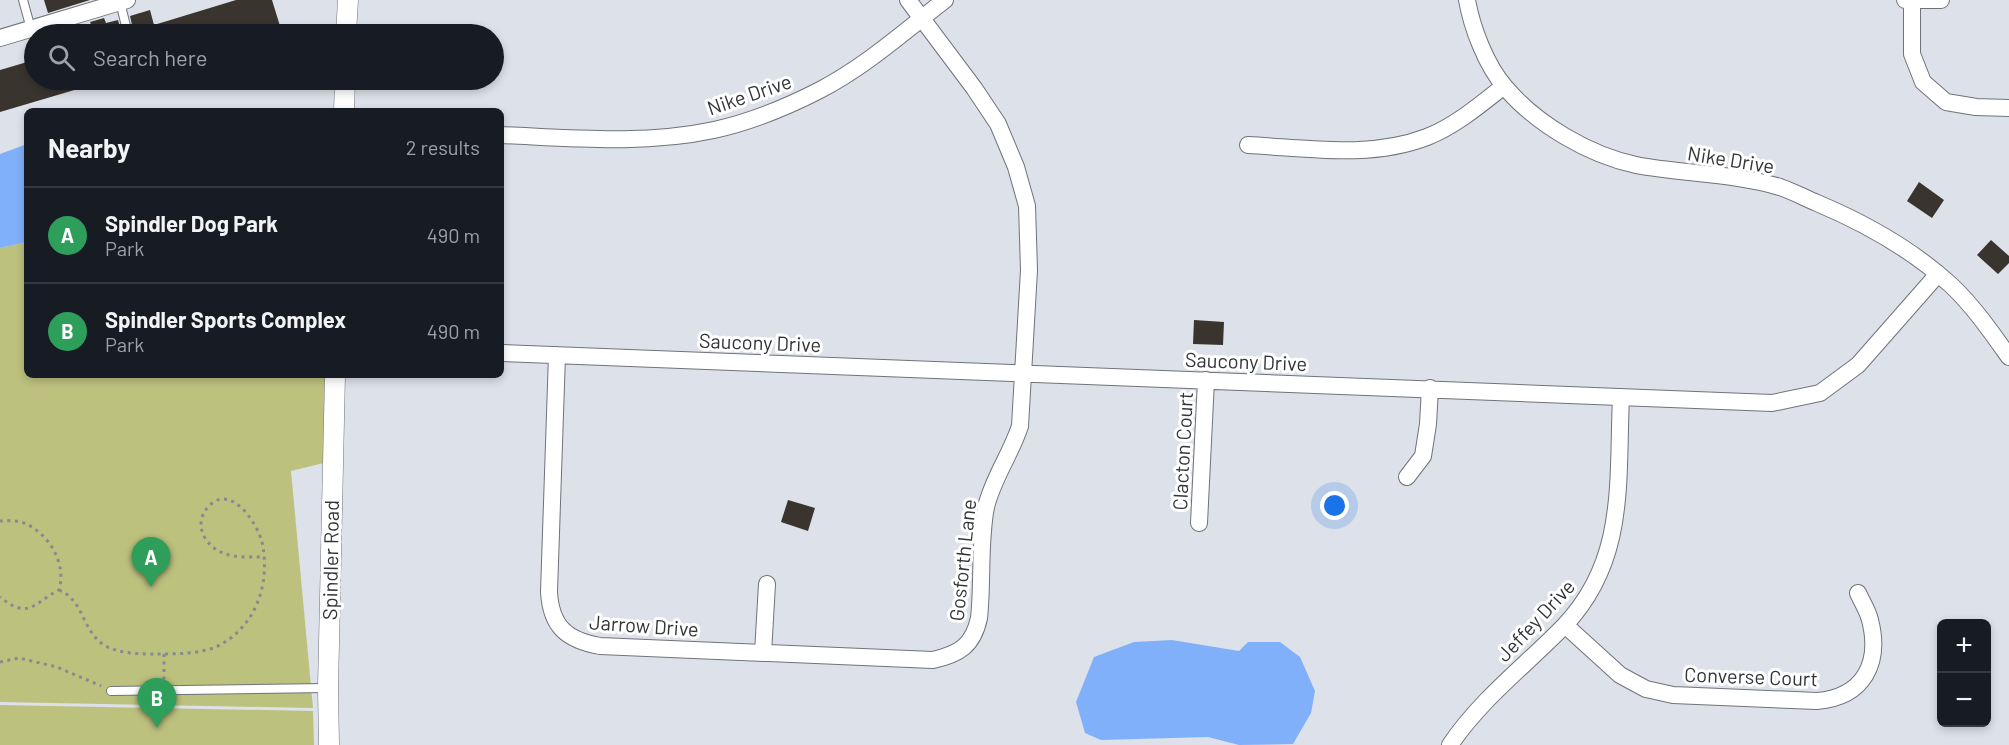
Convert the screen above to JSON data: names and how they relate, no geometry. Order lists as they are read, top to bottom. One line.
{"streets":{"street":["Nike Drive","Saucony Drive","Clacton Court","Spindler Road","Gosforth Lane","Jeffey Drive","Jarrow Drive","Converse Court"]},"crossings":[["Nike Drive","Saucony Drive"],["Nike Drive","Gosforth Lane"],["Saucony Drive","Clacton Court"],["Saucony Drive","Gosforth Lane"],["Saucony Drive","Jeffey Drive"],["Saucony Drive","Jarrow Drive"],["Gosforth Lane","Jarrow Drive"],["Jeffey Drive","Converse Court"]],"page":{"search":"Search here","heading":["Nearby","2 results"],"list":[{"mark":"A","name":"Spindler Dog Park","note":"Park","value":"490 m"},{"mark":"B","name":"Spindler Sports Complex","note":"Park","value":"490 m"}],"pins":["A","B"],"map_buttons":["+","−"]}}
